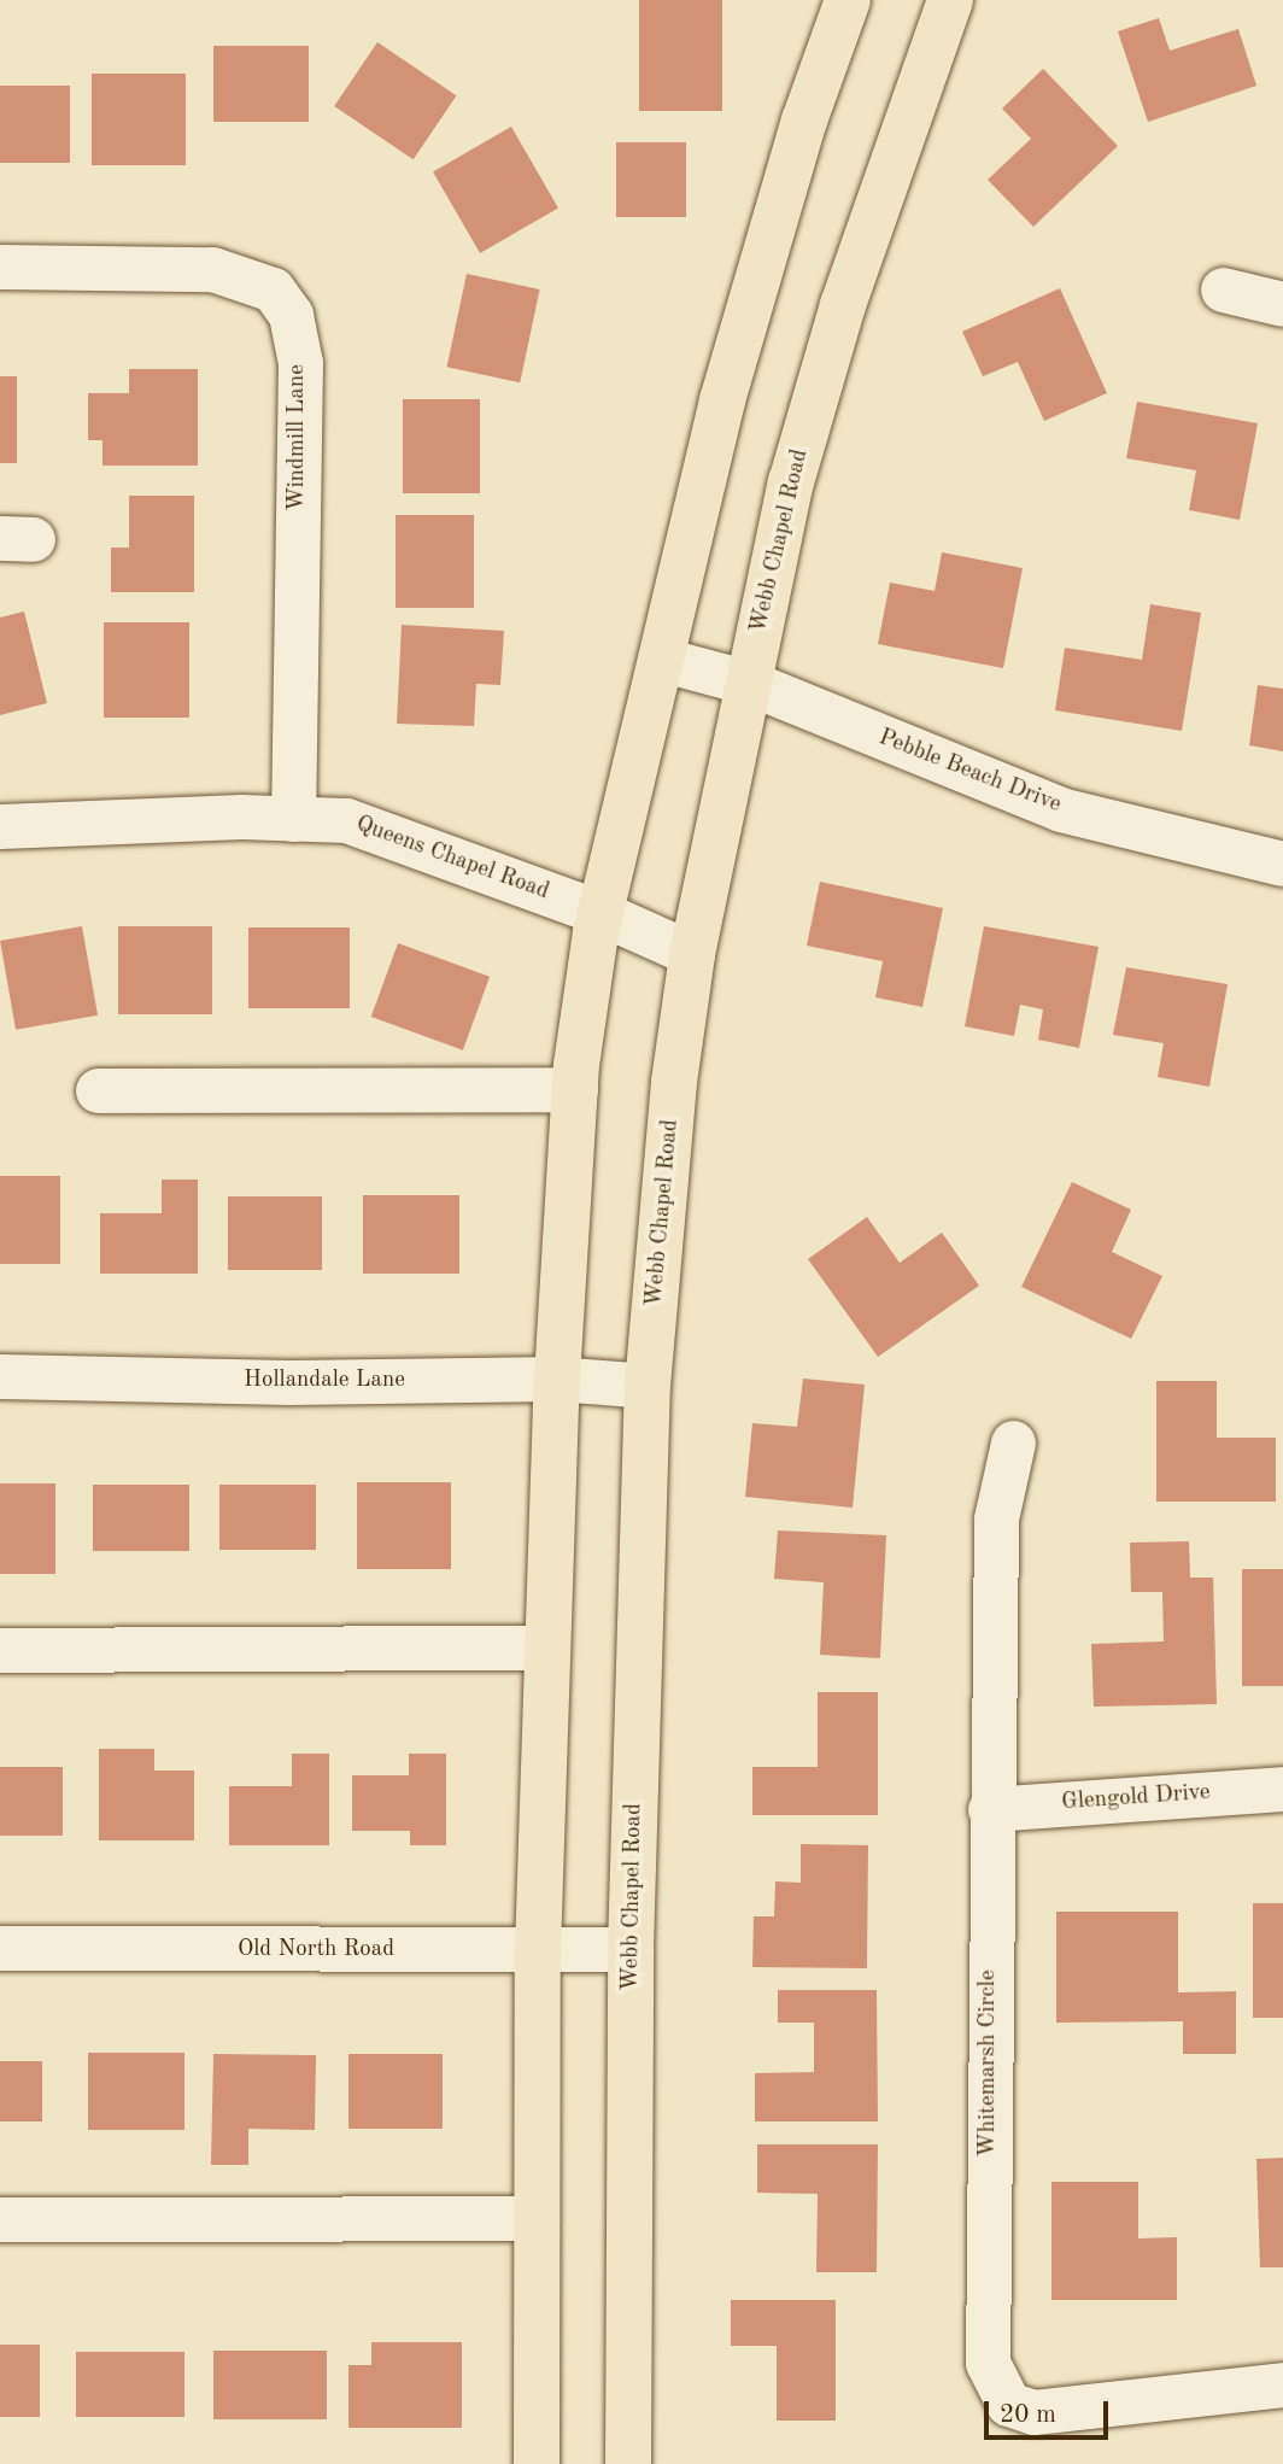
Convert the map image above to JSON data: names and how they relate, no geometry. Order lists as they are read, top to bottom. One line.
{"streets":{"main road":["Webb Chapel Road"],"street":["Windmill Lane","Pebble Beach Drive","Queens Chapel Road","Hollandale Lane","Glengold Drive","Old North Road","Whitemarsh Circle"]},"crossings":[["Windmill Lane","Queens Chapel Road"],["Webb Chapel Road","Pebble Beach Drive"],["Webb Chapel Road","Queens Chapel Road"],["Webb Chapel Road","Hollandale Lane"],["Webb Chapel Road","Old North Road"],["Glengold Drive","Whitemarsh Circle"]],"scale_bar":"20 m"}
